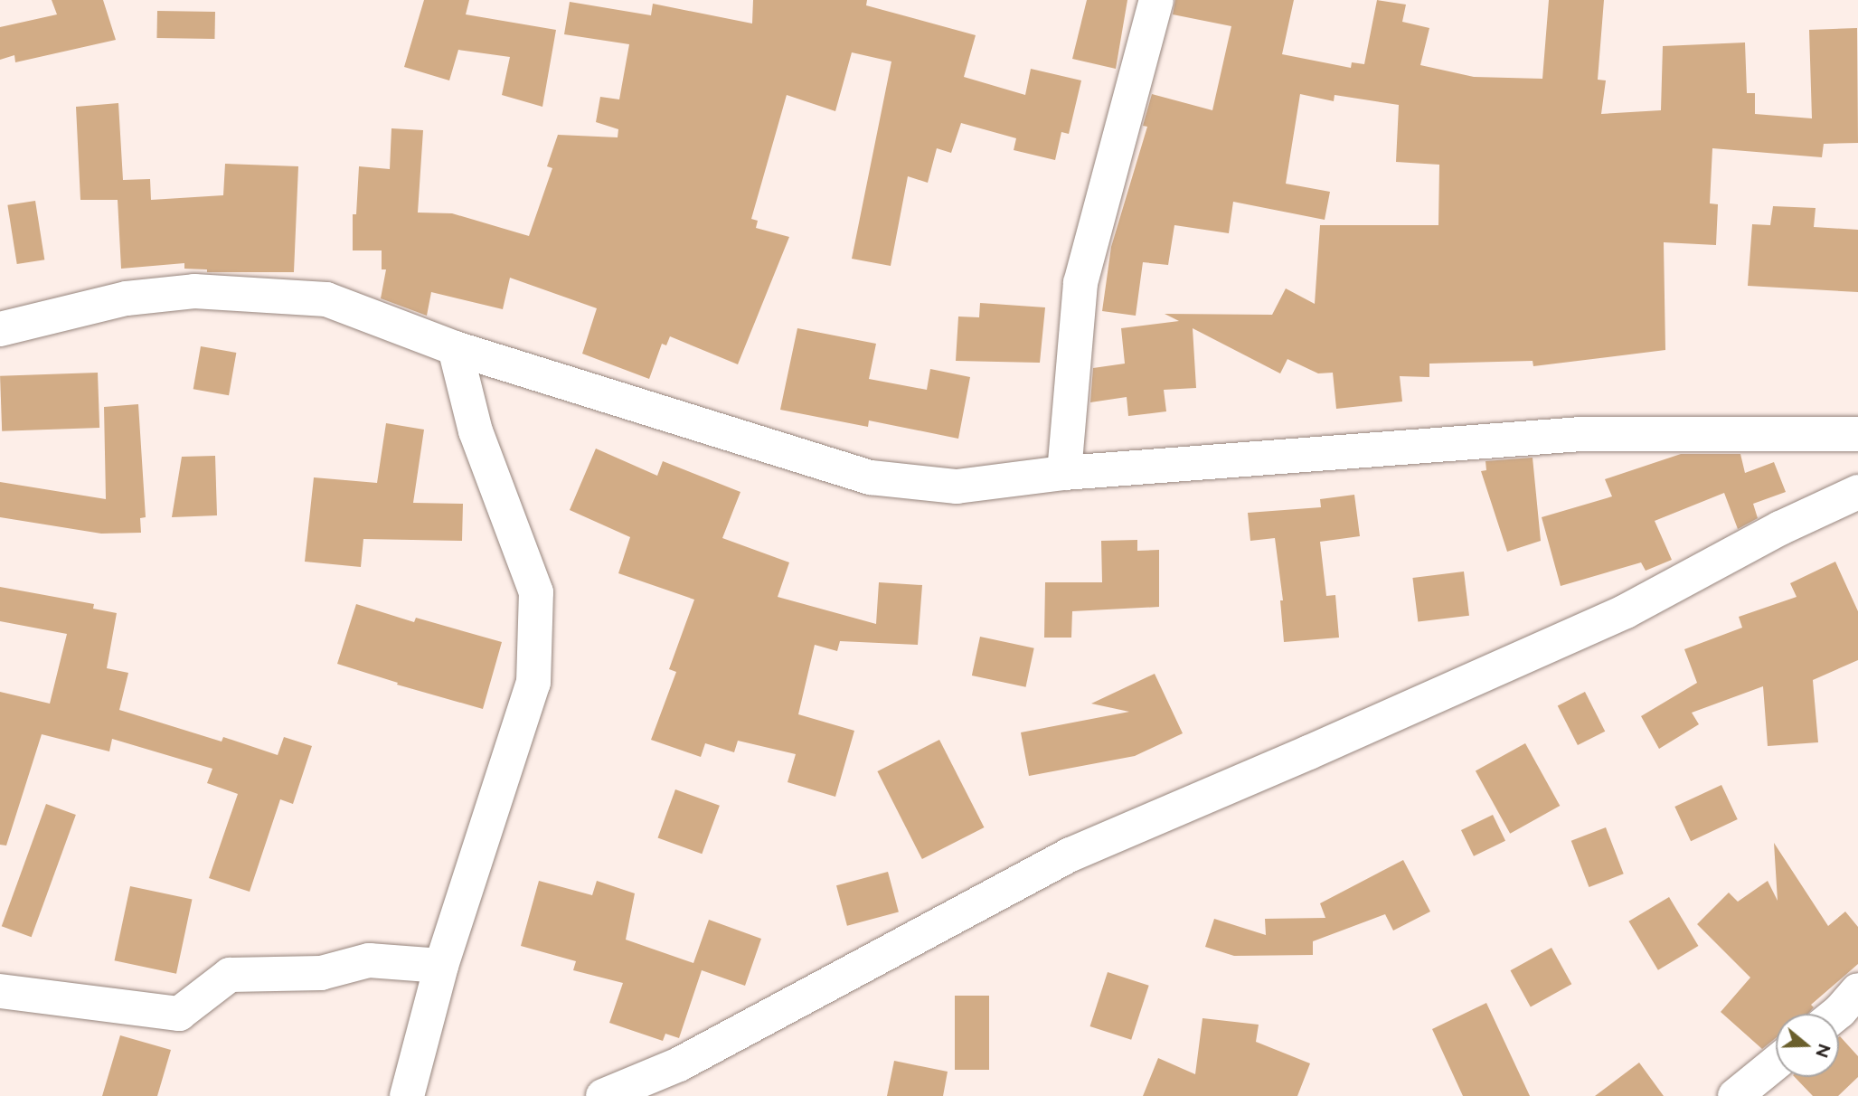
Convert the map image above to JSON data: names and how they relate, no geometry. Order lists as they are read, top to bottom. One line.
{"north":"right"}
